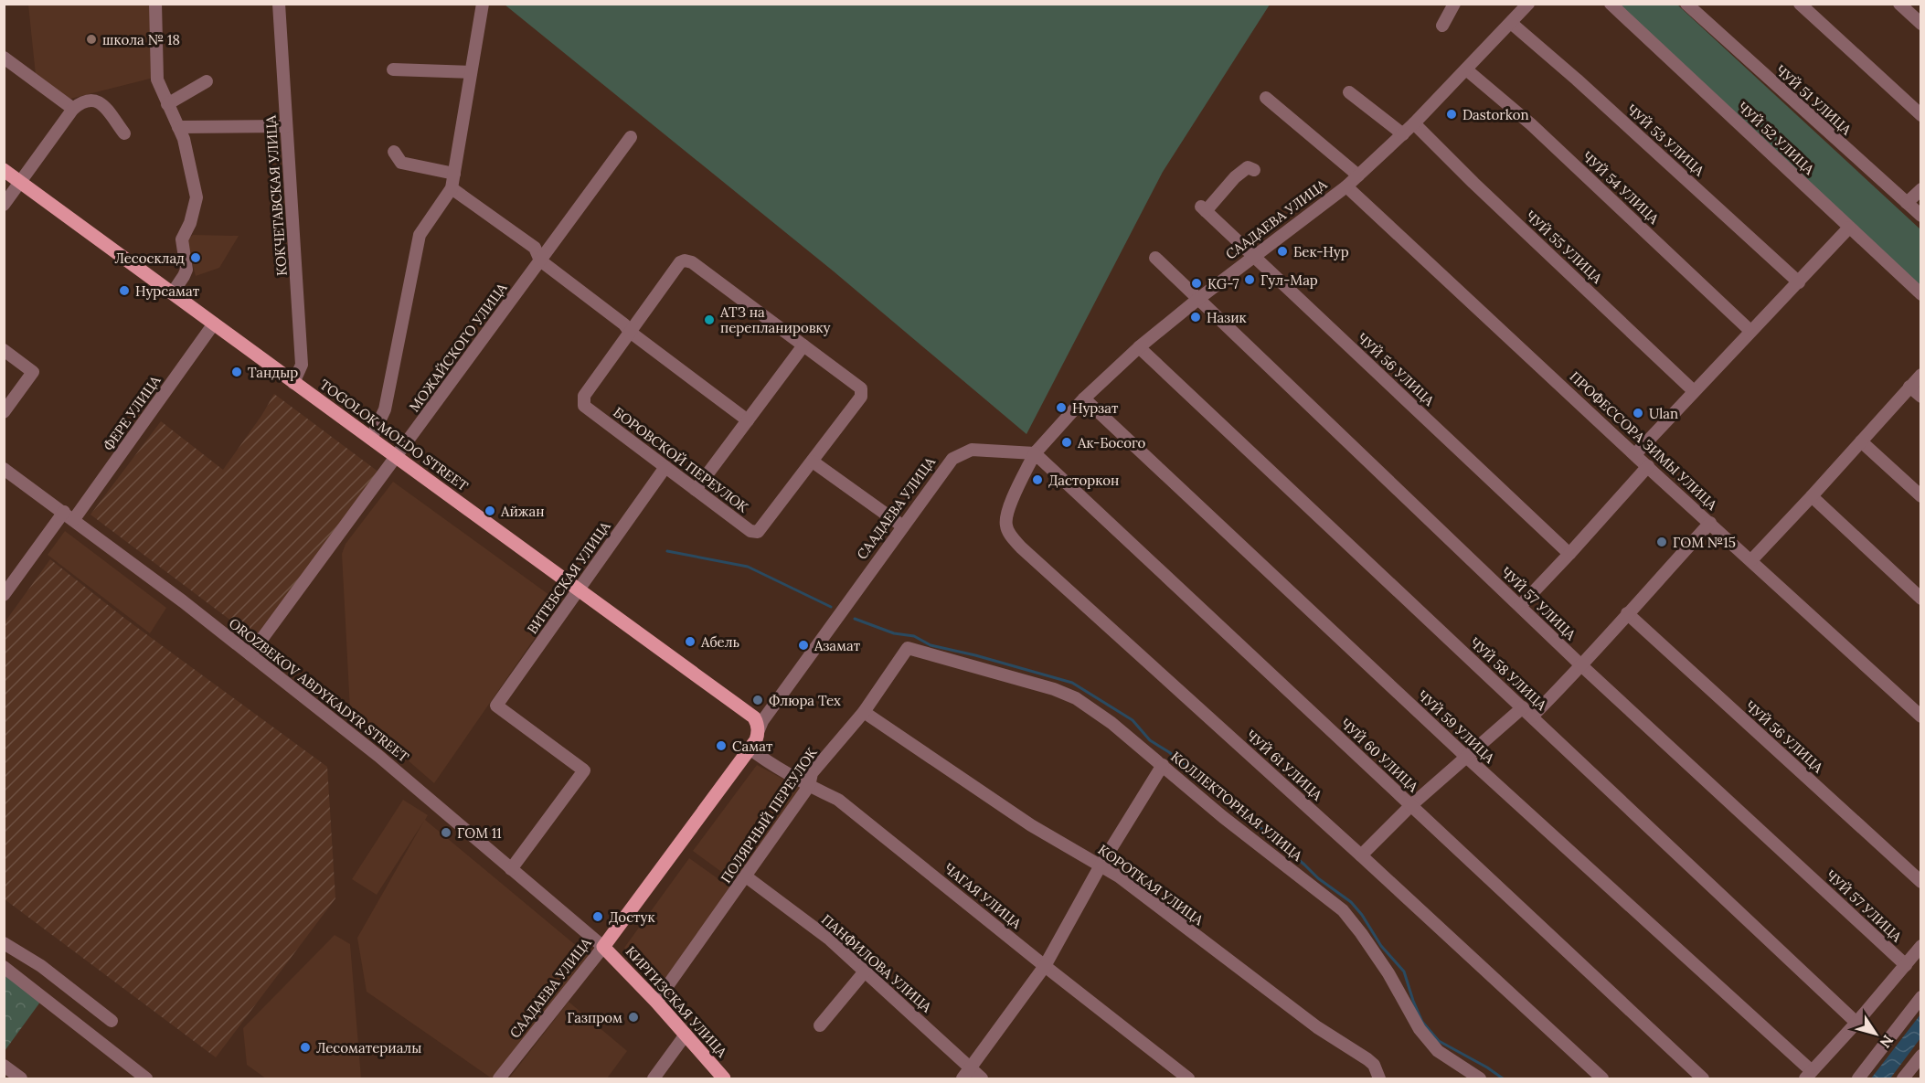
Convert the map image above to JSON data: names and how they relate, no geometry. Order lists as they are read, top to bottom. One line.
{"streets":{"main road":["СААДАЕВА УЛИЦА","TOGOLOK MOLDO STREET","КИРГИЗСКАЯ УЛИЦА"],"street":["ЧУЙ 51 УЛИЦА","ЧУЙ 52 УЛИЦА","ЧУЙ 53 УЛИЦА","ЧУЙ 54 УЛИЦА","КОКЧЕТАВСКАЯ УЛИЦА","ЧУЙ 55 УЛИЦА","МОЖАЙСКОГО УЛИЦА","ЧУЙ 56 УЛИЦА","ФЕРЕ УЛИЦА","ПРОФЕССОРА ЗИМЫ УЛИЦА","БОРОВСКОЙ ПЕРЕУЛОК","ВИТЕБСКАЯ УЛИЦА","ЧУЙ 57 УЛИЦА","ЧУЙ 58 УЛИЦА","OROZBEKOV ABDYKADYR STREET","ЧУЙ 59 УЛИЦА","ЧУЙ 60 УЛИЦА","ЧУЙ 61 УЛИЦА","КОЛЛЕКТОРНАЯ УЛИЦА","ПОЛЯРНЫЙ ПЕРЕУЛОК","КОРОТКАЯ УЛИЦА","ЧАГАЯ УЛИЦА","ПАНФИЛОВА УЛИЦА"]},"crossings":[["ЧУЙ 53 УЛИЦА","СААДАЕВА УЛИЦА"],["ЧУЙ 54 УЛИЦА","СААДАЕВА УЛИЦА"],["КОКЧЕТАВСКАЯ УЛИЦА","TOGOLOK MOLDO STREET"],["СААДАЕВА УЛИЦА","ЧУЙ 55 УЛИЦА"],["СААДАЕВА УЛИЦА","ЧУЙ 56 УЛИЦА"],["СААДАЕВА УЛИЦА","TOGOLOK MOLDO STREET"],["СААДАЕВА УЛИЦА","ПРОФЕССОРА ЗИМЫ УЛИЦА"],["СААДАЕВА УЛИЦА","ЧУЙ 57 УЛИЦА"],["СААДАЕВА УЛИЦА","ЧУЙ 58 УЛИЦА"],["СААДАЕВА УЛИЦА","OROZBEKOV ABDYKADYR STREET"],["СААДАЕВА УЛИЦА","ЧУЙ 59 УЛИЦА"],["СААДАЕВА УЛИЦА","ЧУЙ 60 УЛИЦА"],["СААДАЕВА УЛИЦА","ЧУЙ 61 УЛИЦА"],["СААДАЕВА УЛИЦА","ЧАГАЯ УЛИЦА"],["СААДАЕВА УЛИЦА","КИРГИЗСКАЯ УЛИЦА"],["МОЖАЙСКОГО УЛИЦА","TOGOLOK MOLDO STREET"],["МОЖАЙСКОГО УЛИЦА","OROZBEKOV ABDYKADYR STREET"],["ФЕРЕ УЛИЦА","TOGOLOK MOLDO STREET"],["ФЕРЕ УЛИЦА","OROZBEKOV ABDYKADYR STREET"],["TOGOLOK MOLDO STREET","ВИТЕБСКАЯ УЛИЦА"],["БОРОВСКОЙ ПЕРЕУЛОК","ВИТЕБСКАЯ УЛИЦА"],["ВИТЕБСКАЯ УЛИЦА","OROZBEKOV ABDYKADYR STREET"],["OROZBEKOV ABDYKADYR STREET","КИРГИЗСКАЯ УЛИЦА"],["ЧУЙ 60 УЛИЦА","ЧУЙ 61 УЛИЦА"],["КОЛЛЕКТОРНАЯ УЛИЦА","ПОЛЯРНЫЙ ПЕРЕУЛОК"],["ПОЛЯРНЫЙ ПЕРЕУЛОК","КОРОТКАЯ УЛИЦА"],["ПОЛЯРНЫЙ ПЕРЕУЛОК","ЧАГАЯ УЛИЦА"],["ПОЛЯРНЫЙ ПЕРЕУЛОК","ПАНФИЛОВА УЛИЦА"],["ПОЛЯРНЫЙ ПЕРЕУЛОК","КИРГИЗСКАЯ УЛИЦА"]],"places":["школа № 18","Dastorkon","Бек-Нур","Лесосклад","Гул-Мар","KG-7","Нурсамат","Назик","АТЗ на перепланировку","Тандыр","Нурзат","Ulan","Ак-Босого","Дасторкон","Айжан","ГОМ №15","Абель","Азамат","Флюра Тех","Самат","ГОМ 11","Достук","Газпром","Лесоматериалы"],"north":"bottom right"}
